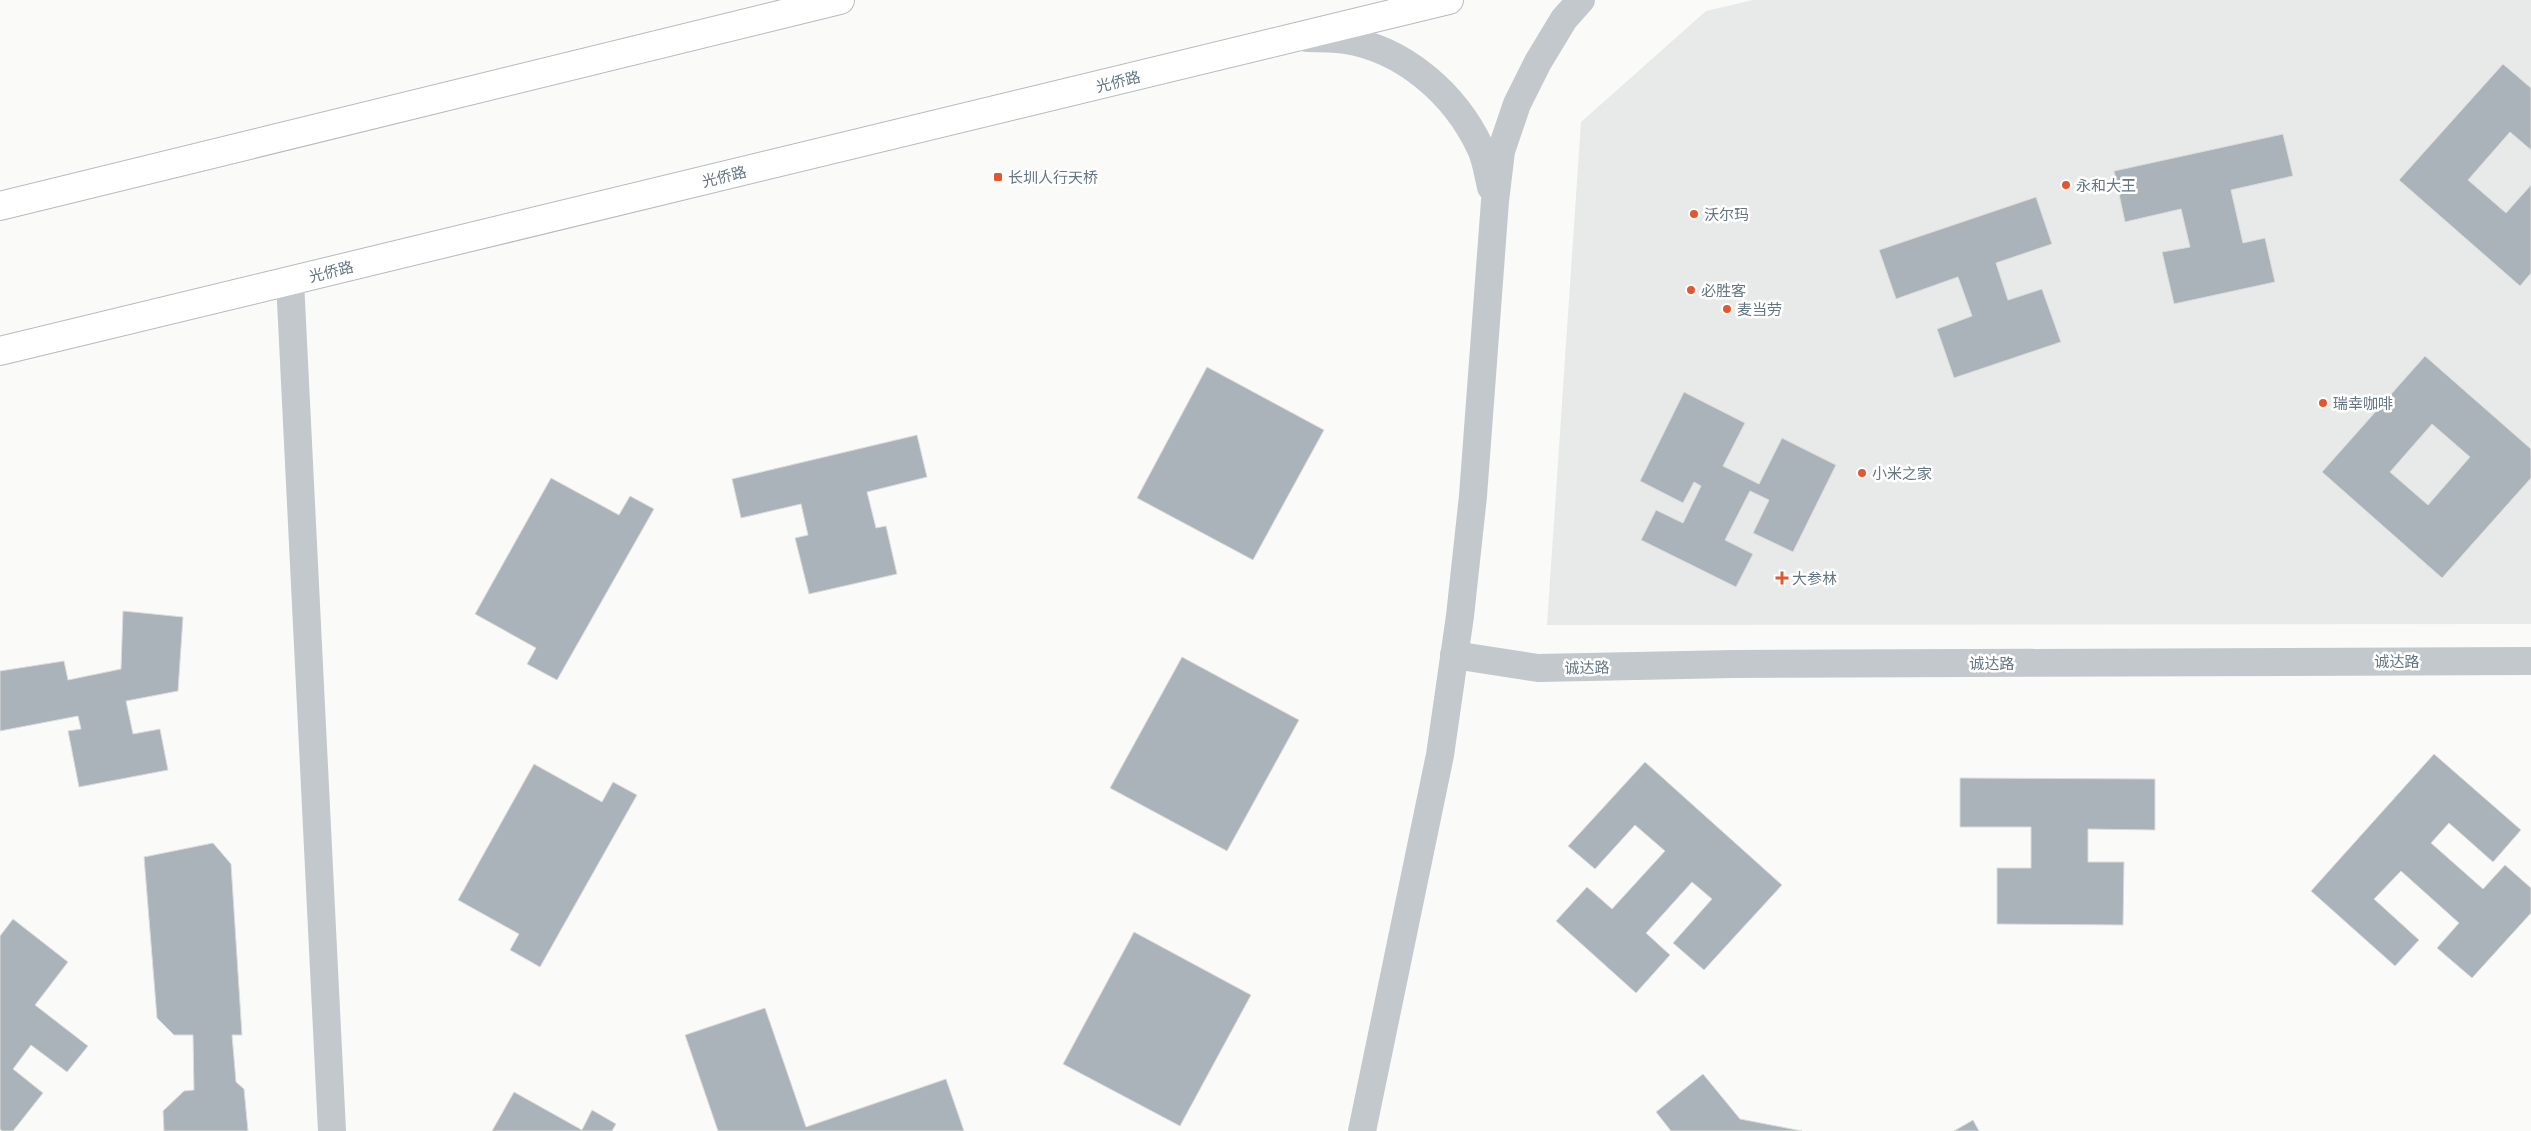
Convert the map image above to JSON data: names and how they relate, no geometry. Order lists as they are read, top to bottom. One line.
{"streets":{"main road":["光侨路"],"street":["诚达路"]},"places":{"transit":["长圳人行天桥"],"other":["永和大王","沃尔玛","必胜客","麦当劳","瑞幸咖啡","小米之家"],"health":["大参林"]}}
